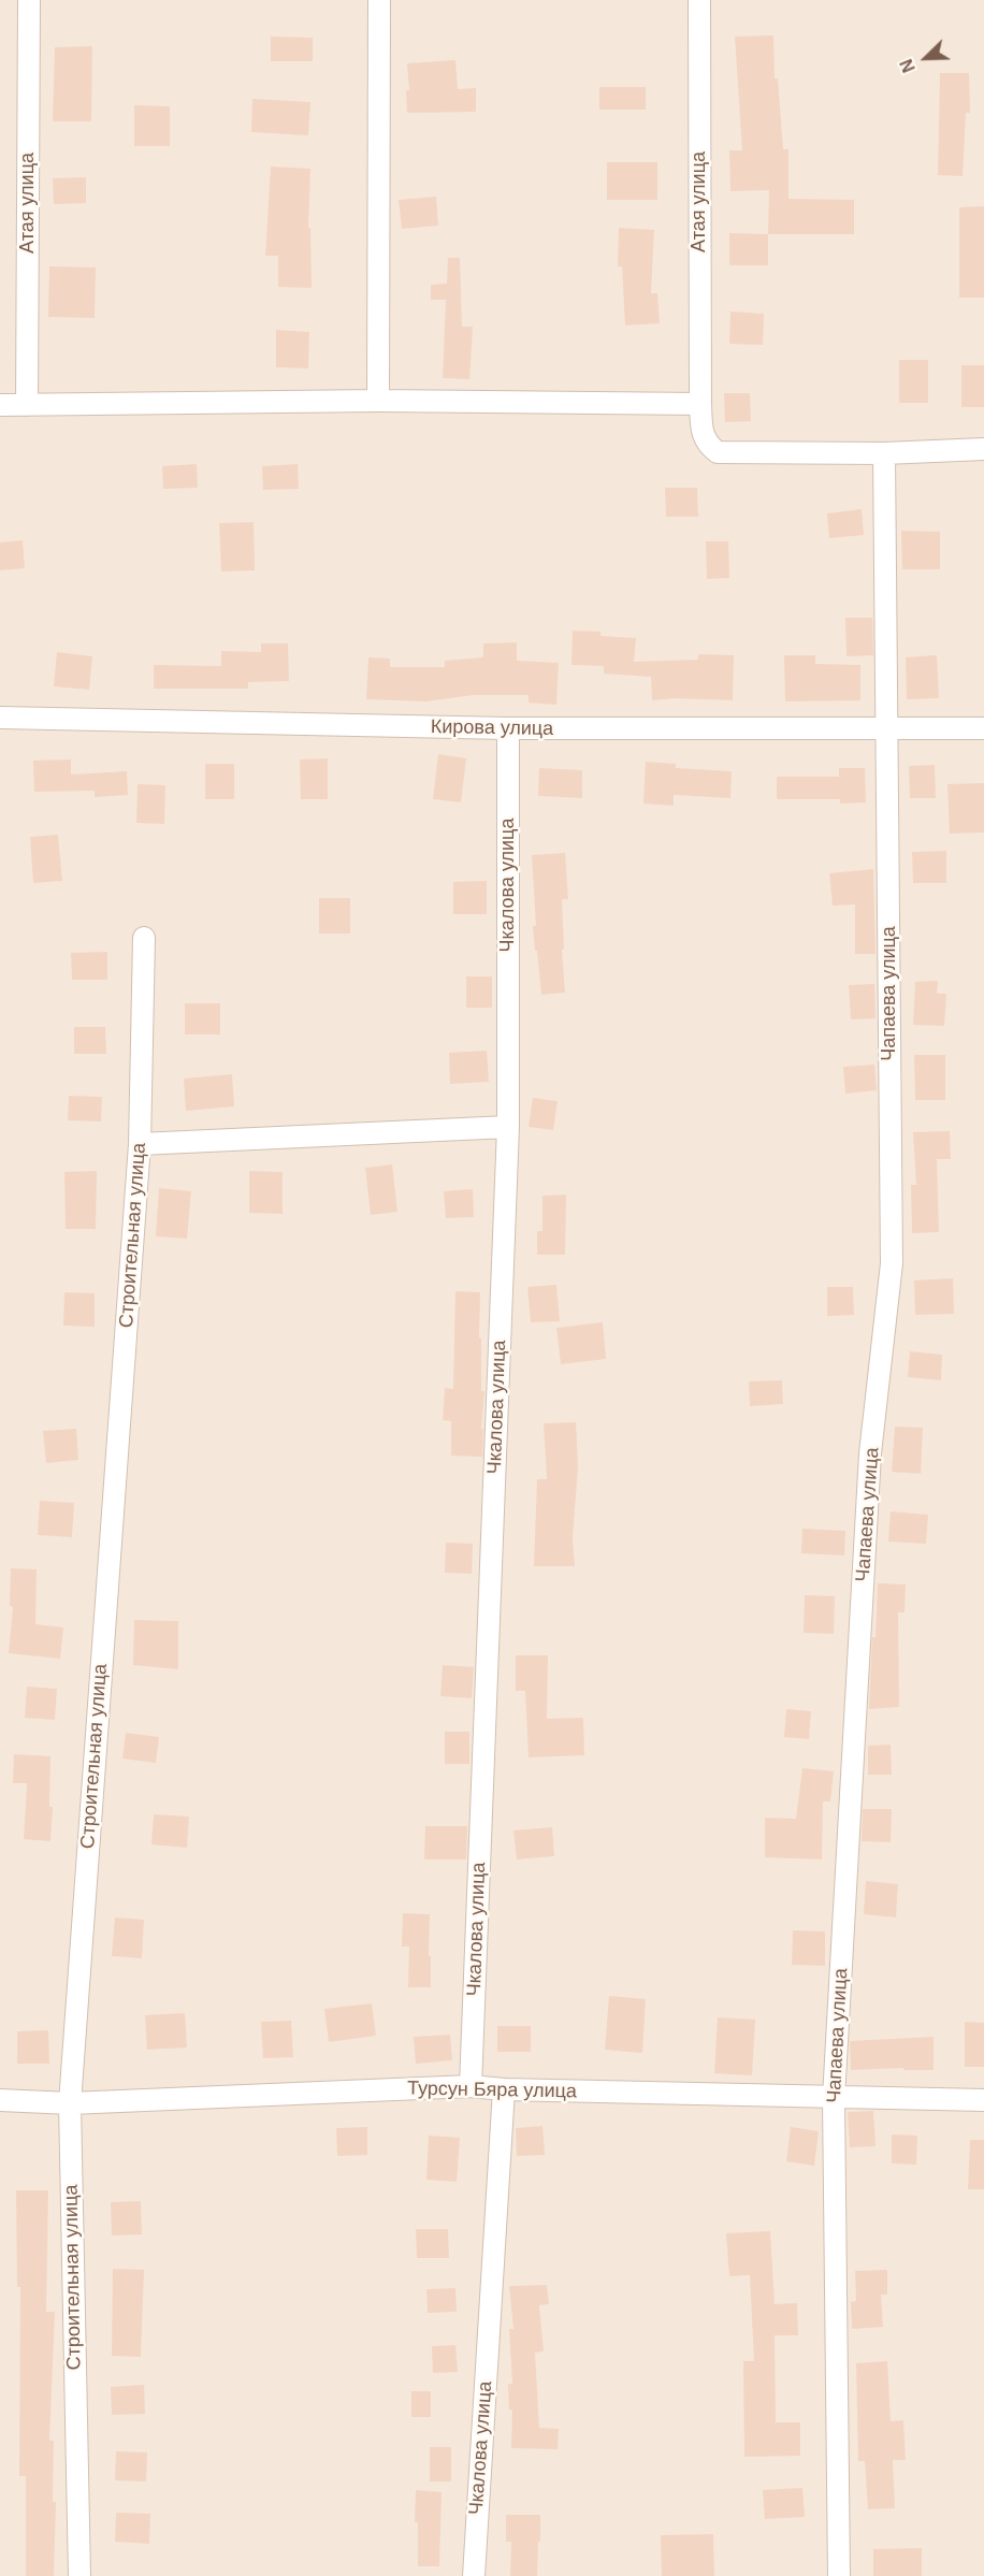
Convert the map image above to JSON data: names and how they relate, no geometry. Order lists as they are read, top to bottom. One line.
{"streets":{"street":["Атая улица","Кирова улица","Чкалова улица","Чапаева улица","Строительная улица","Турсун Бяра улица"]},"crossings":[["Атая улица","Чапаева улица"],["Кирова улица","Чкалова улица"],["Кирова улица","Чапаева улица"],["Чкалова улица","Турсун Бяра улица"],["Чапаева улица","Турсун Бяра улица"],["Строительная улица","Турсун Бяра улица"]],"north":"bottom left"}
